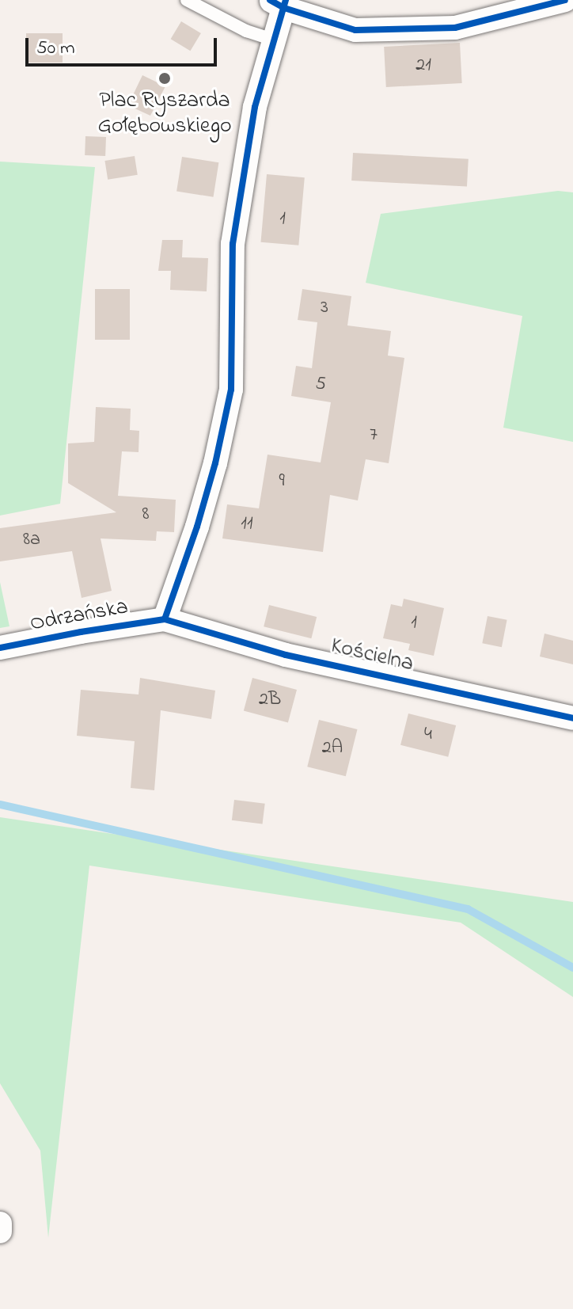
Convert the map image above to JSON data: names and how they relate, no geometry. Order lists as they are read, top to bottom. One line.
{"streets":{"street":["Odrzańska","Kościelna"]},"crossings":[["Odrzańska","Kościelna"]],"places":["Plac Ryszarda Gołębowskiego"],"house_numbers":["21","1","3","5","7","9","8","11","8a","1","2B","4","2A"],"scale_bar":"50 m"}
